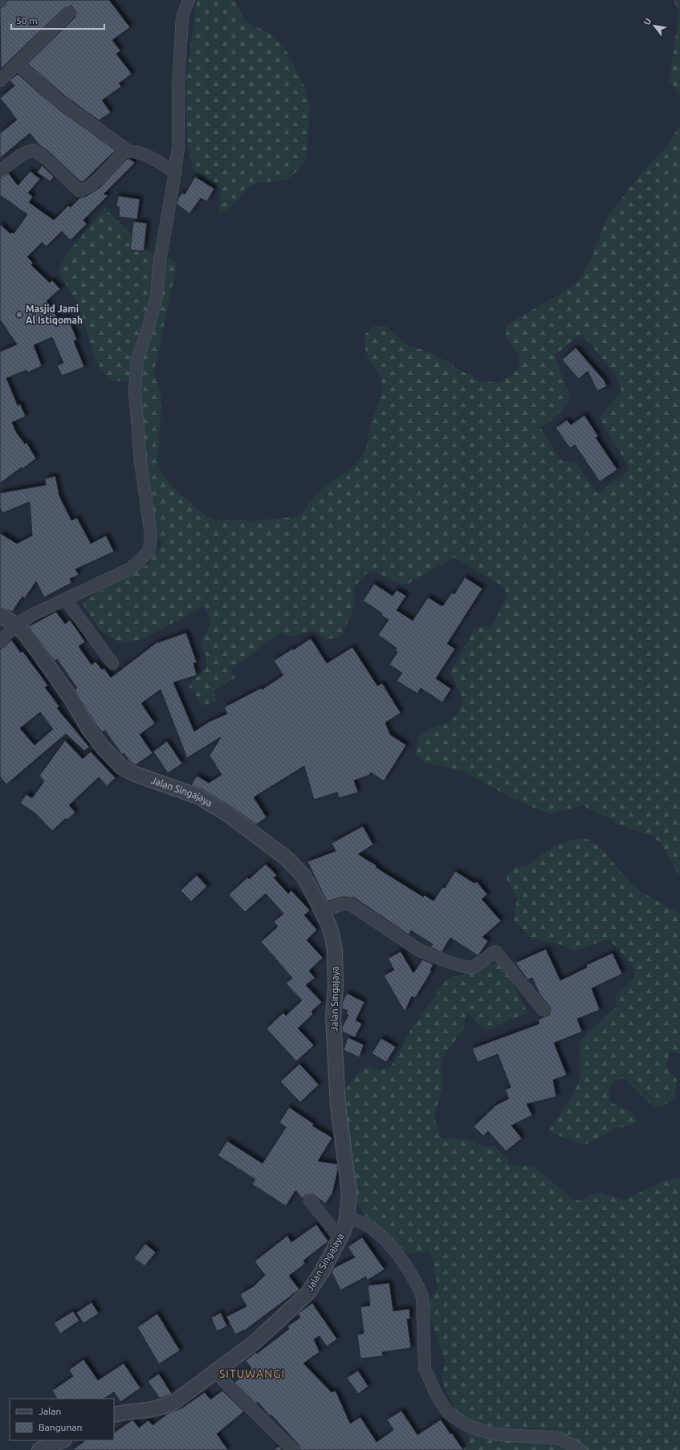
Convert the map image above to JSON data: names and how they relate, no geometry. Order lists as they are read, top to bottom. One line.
{"streets":{"street":["Jalan Singajaya"]},"districts":["SITUWANGI"],"places":["Masjid Jami Al Istiqomah"],"legend":["Jalan","Bangunan"],"scale_bar":"50 m","north":"top left"}
